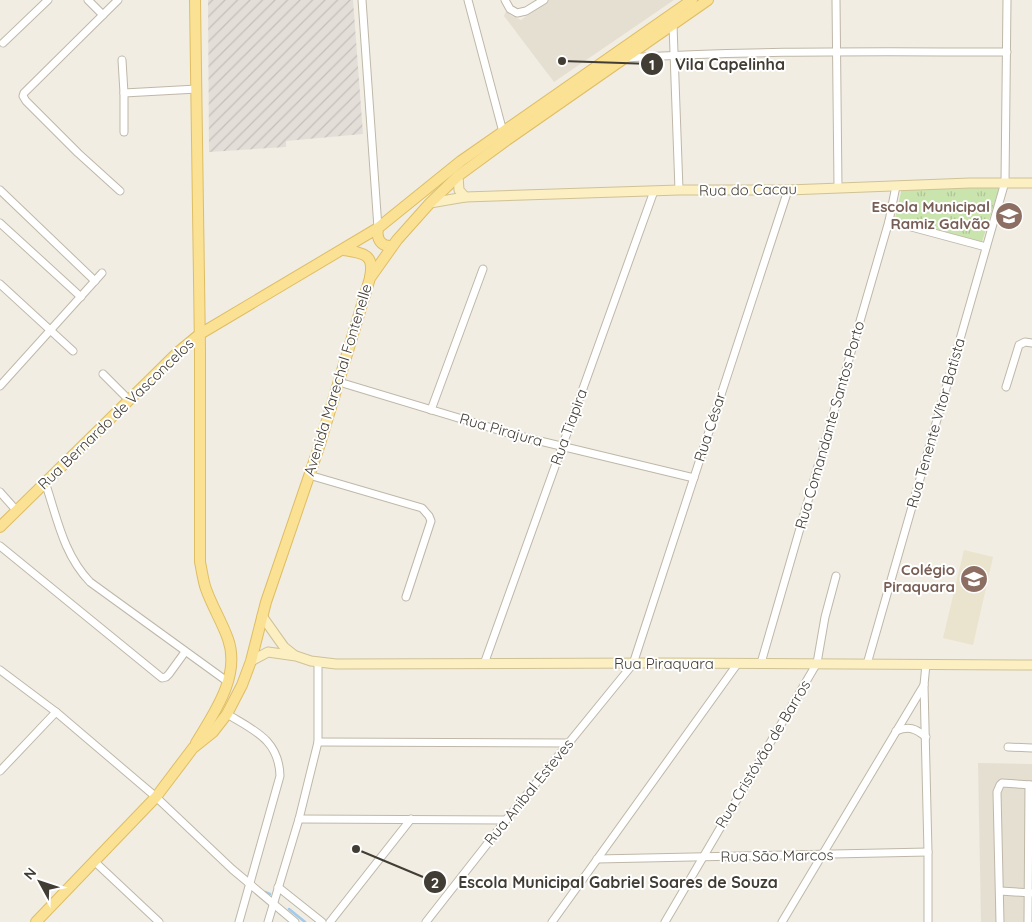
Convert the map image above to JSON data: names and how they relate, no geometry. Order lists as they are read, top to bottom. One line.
{"streets":{"main road":["Rua do Cacau","Avenida Marechal Fontenelle","Rua Bernardo de Vasconcelos","Rua Piraquara"],"street":["Rua Tenente Vítor Batista","Rua Comandante Santos Porto","Rua Tiapira","Rua César","Rua Pirajura","Rua Cristóvão de Barros","Rua Anibal Esteves","Rua Sāo Marcos"]},"crossings":[["Rua do Cacau","Avenida Marechal Fontenelle"],["Rua do Cacau","Rua Tenente Vítor Batista"],["Rua do Cacau","Rua Comandante Santos Porto"],["Rua do Cacau","Rua Tiapira"],["Rua do Cacau","Rua César"],["Avenida Marechal Fontenelle","Rua Pirajura"],["Avenida Marechal Fontenelle","Rua Piraquara"],["Rua Tenente Vítor Batista","Rua Piraquara"],["Rua Comandante Santos Porto","Rua Piraquara"],["Rua Tiapira","Rua Pirajura"],["Rua Tiapira","Rua Piraquara"],["Rua César","Rua Pirajura"],["Rua César","Rua Piraquara"],["Rua César","Rua Anibal Esteves"],["Rua Piraquara","Rua Cristóvão de Barros"],["Rua Piraquara","Rua Anibal Esteves"],["Rua Cristóvão de Barros","Rua Sāo Marcos"]],"places":{"other":["Vila Capelinha","Escola Municipal Gabriel Soares de Souza"],"school or university":["Escola Municipal Ramiz Galvão","Colégio Piraquara"]},"north":"top left"}
